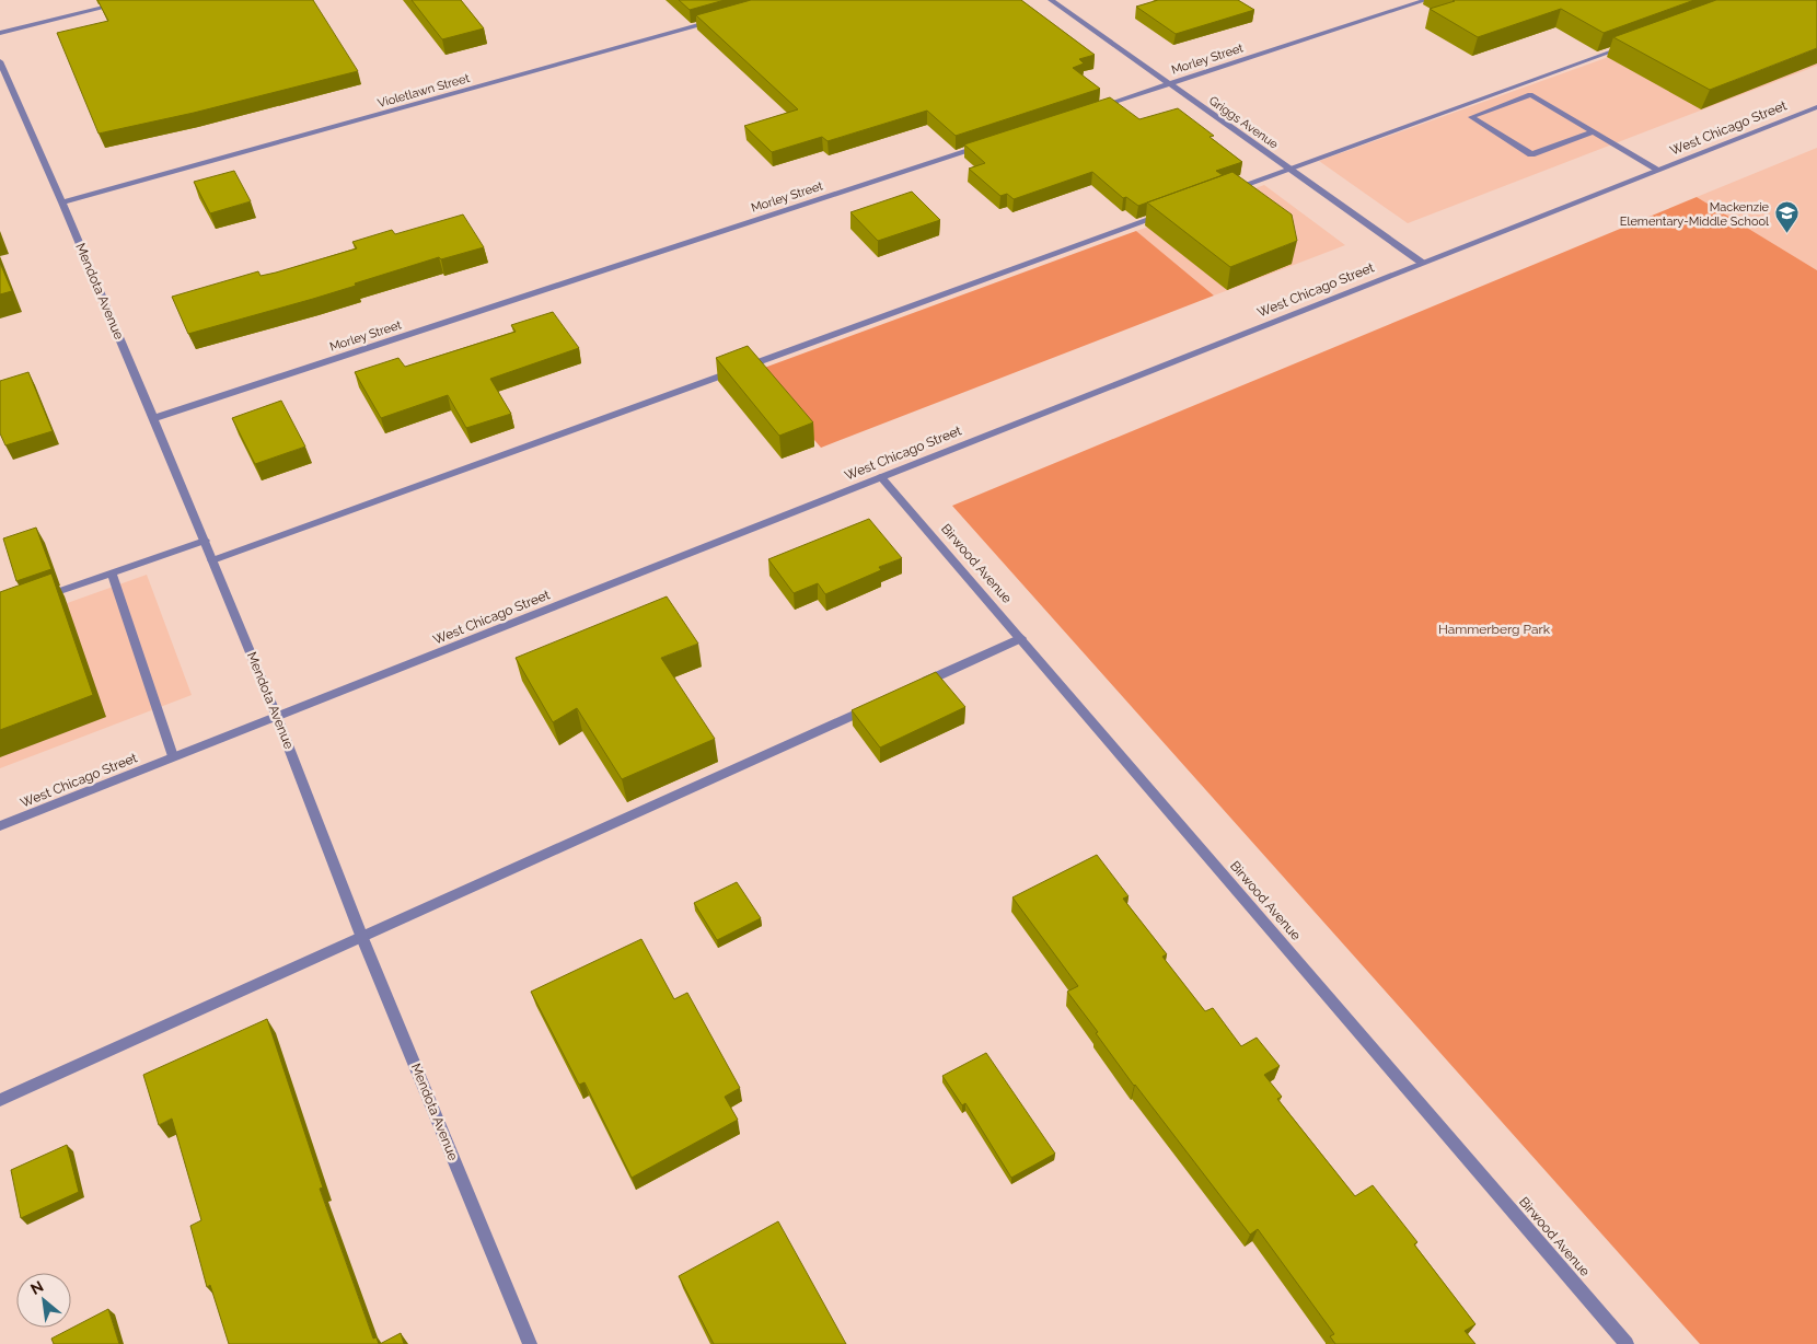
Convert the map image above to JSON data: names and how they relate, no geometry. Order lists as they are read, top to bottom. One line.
{"streets":{"street":["Morley Street","Violetlawn Street","Griggs Avenue","West Chicago Street","Mendota Avenue","Birwood Avenue"]},"crossings":[["Morley Street","Griggs Avenue"],["Morley Street","Mendota Avenue"],["Violetlawn Street","Mendota Avenue"],["Griggs Avenue","West Chicago Street"],["West Chicago Street","Mendota Avenue"],["West Chicago Street","Birwood Avenue"]],"parks":["Hammerberg Park"],"places":{"school or university":["Mackenzie Elementary-Middle School"]},"north":"top left"}
